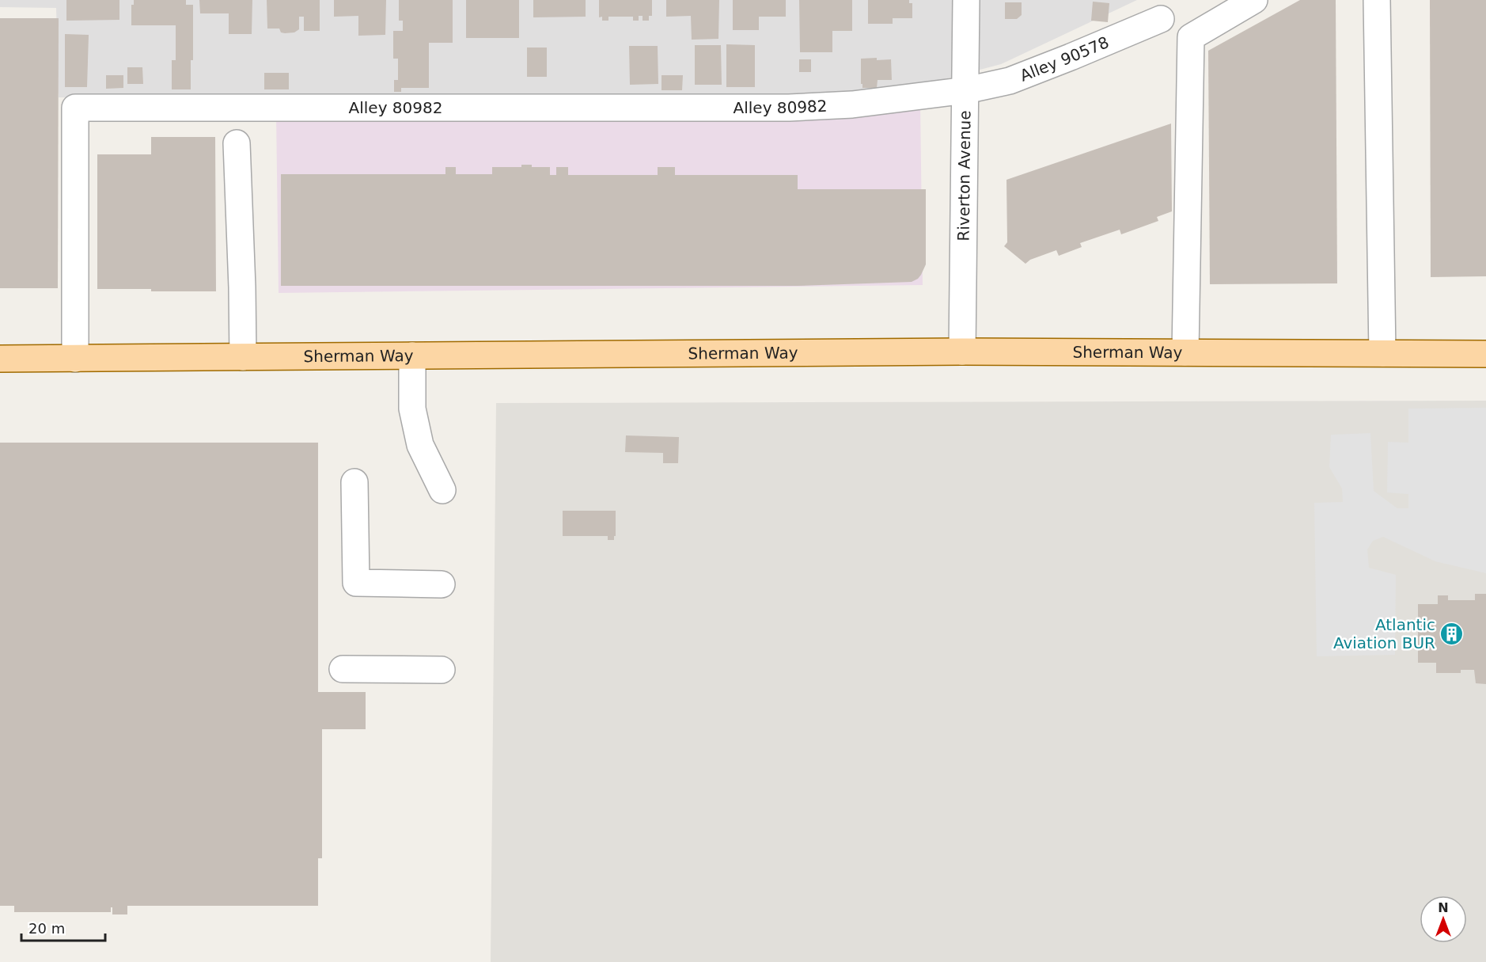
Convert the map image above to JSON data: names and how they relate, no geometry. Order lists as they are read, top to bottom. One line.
{"streets":{"main road":["Sherman Way"],"street":["Alley 90578","Alley 80982","Riverton Avenue"]},"crossings":[["Alley 90578","Alley 80982"],["Alley 90578","Riverton Avenue"],["Alley 80982","Riverton Avenue"],["Alley 80982","Sherman Way"],["Riverton Avenue","Sherman Way"]],"places":{"building":["Atlantic Aviation BUR"]},"scale_bar":"20 m","north":"top"}
